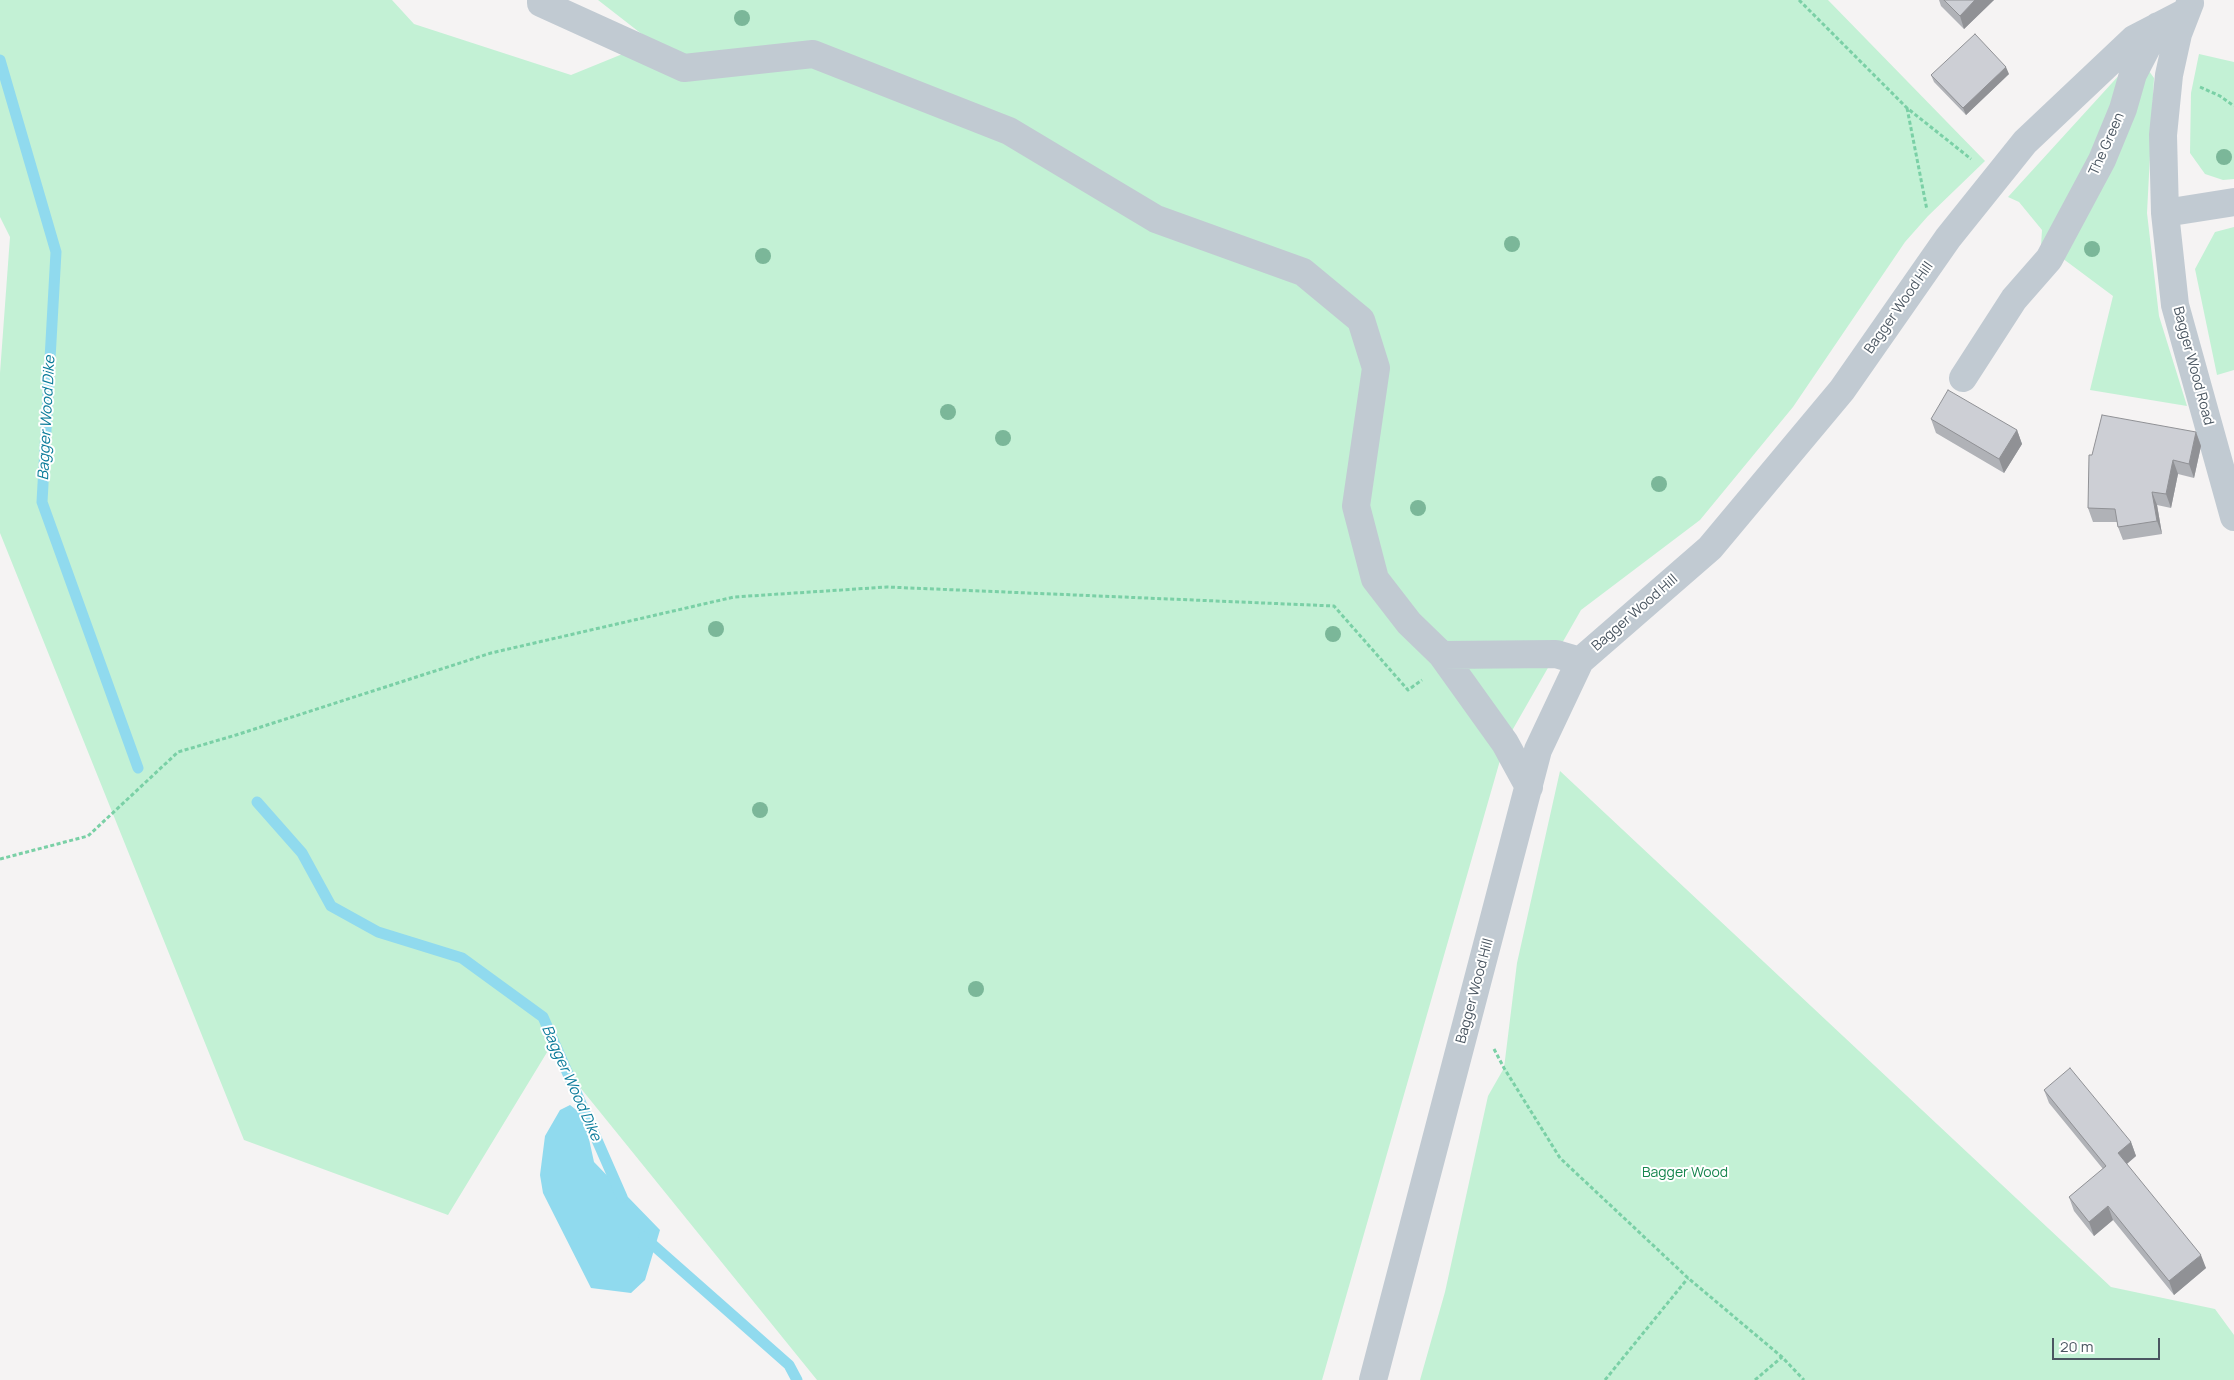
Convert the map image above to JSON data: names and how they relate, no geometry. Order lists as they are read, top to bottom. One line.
{"streets":{"street":["The Green","Bagger Wood Hill","Bagger Wood Road"]},"crossings":[["The Green","Bagger Wood Hill"],["Bagger Wood Hill","Bagger Wood Road"]],"water":["Bagger Wood Dike"],"parks":["Bagger Wood"],"scale_bar":"20 m"}
